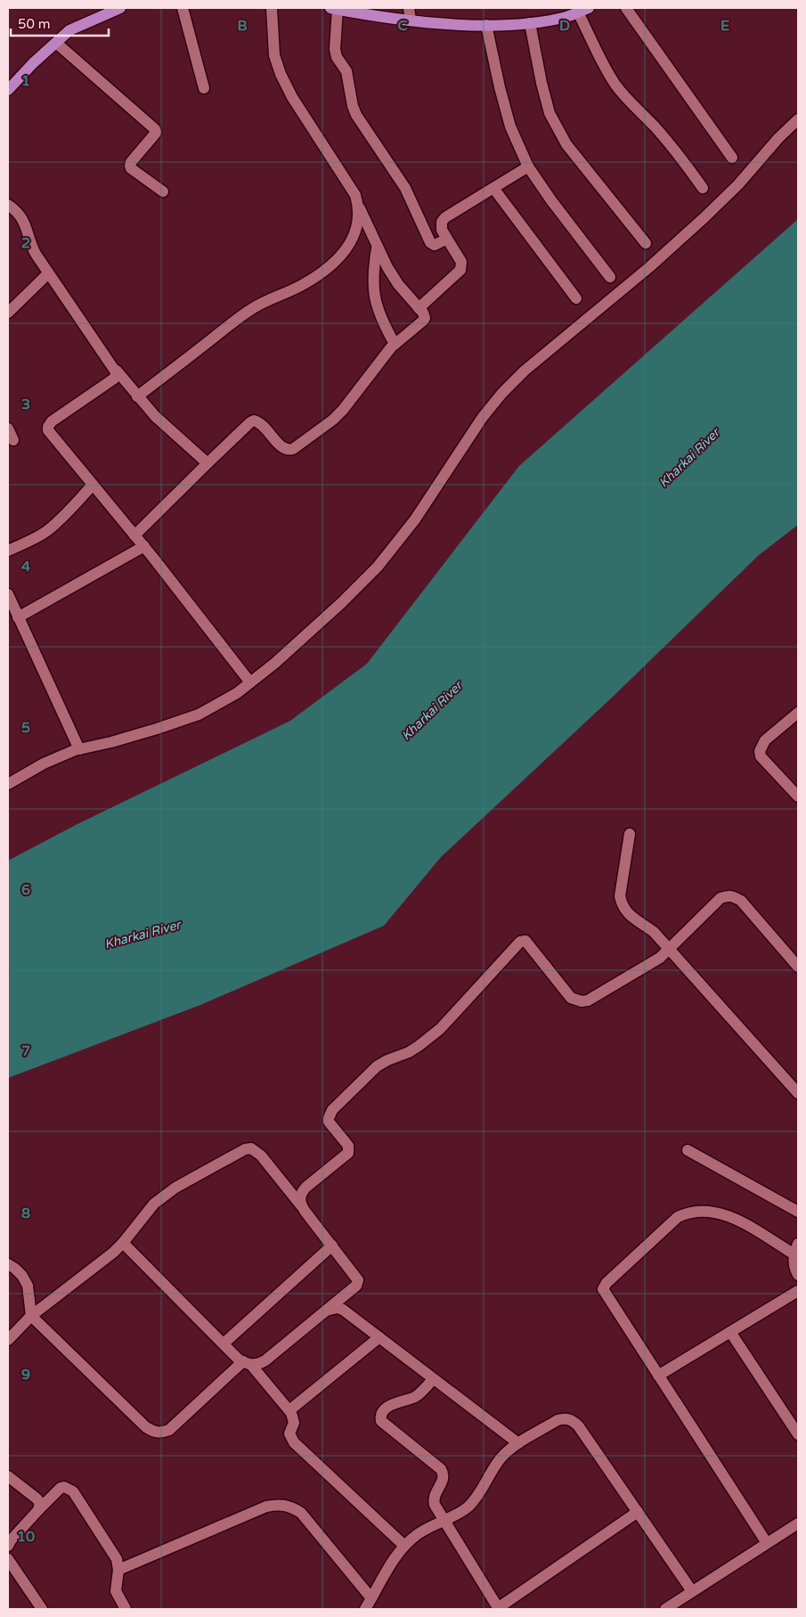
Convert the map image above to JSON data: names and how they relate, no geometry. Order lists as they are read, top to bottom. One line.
{"water":["Kharkai River"],"scale_bar":"50 m","grid":{"columns":["B","C","D","E"],"rows":["1","2","3","4","5","6","7","8","9","10"]}}
